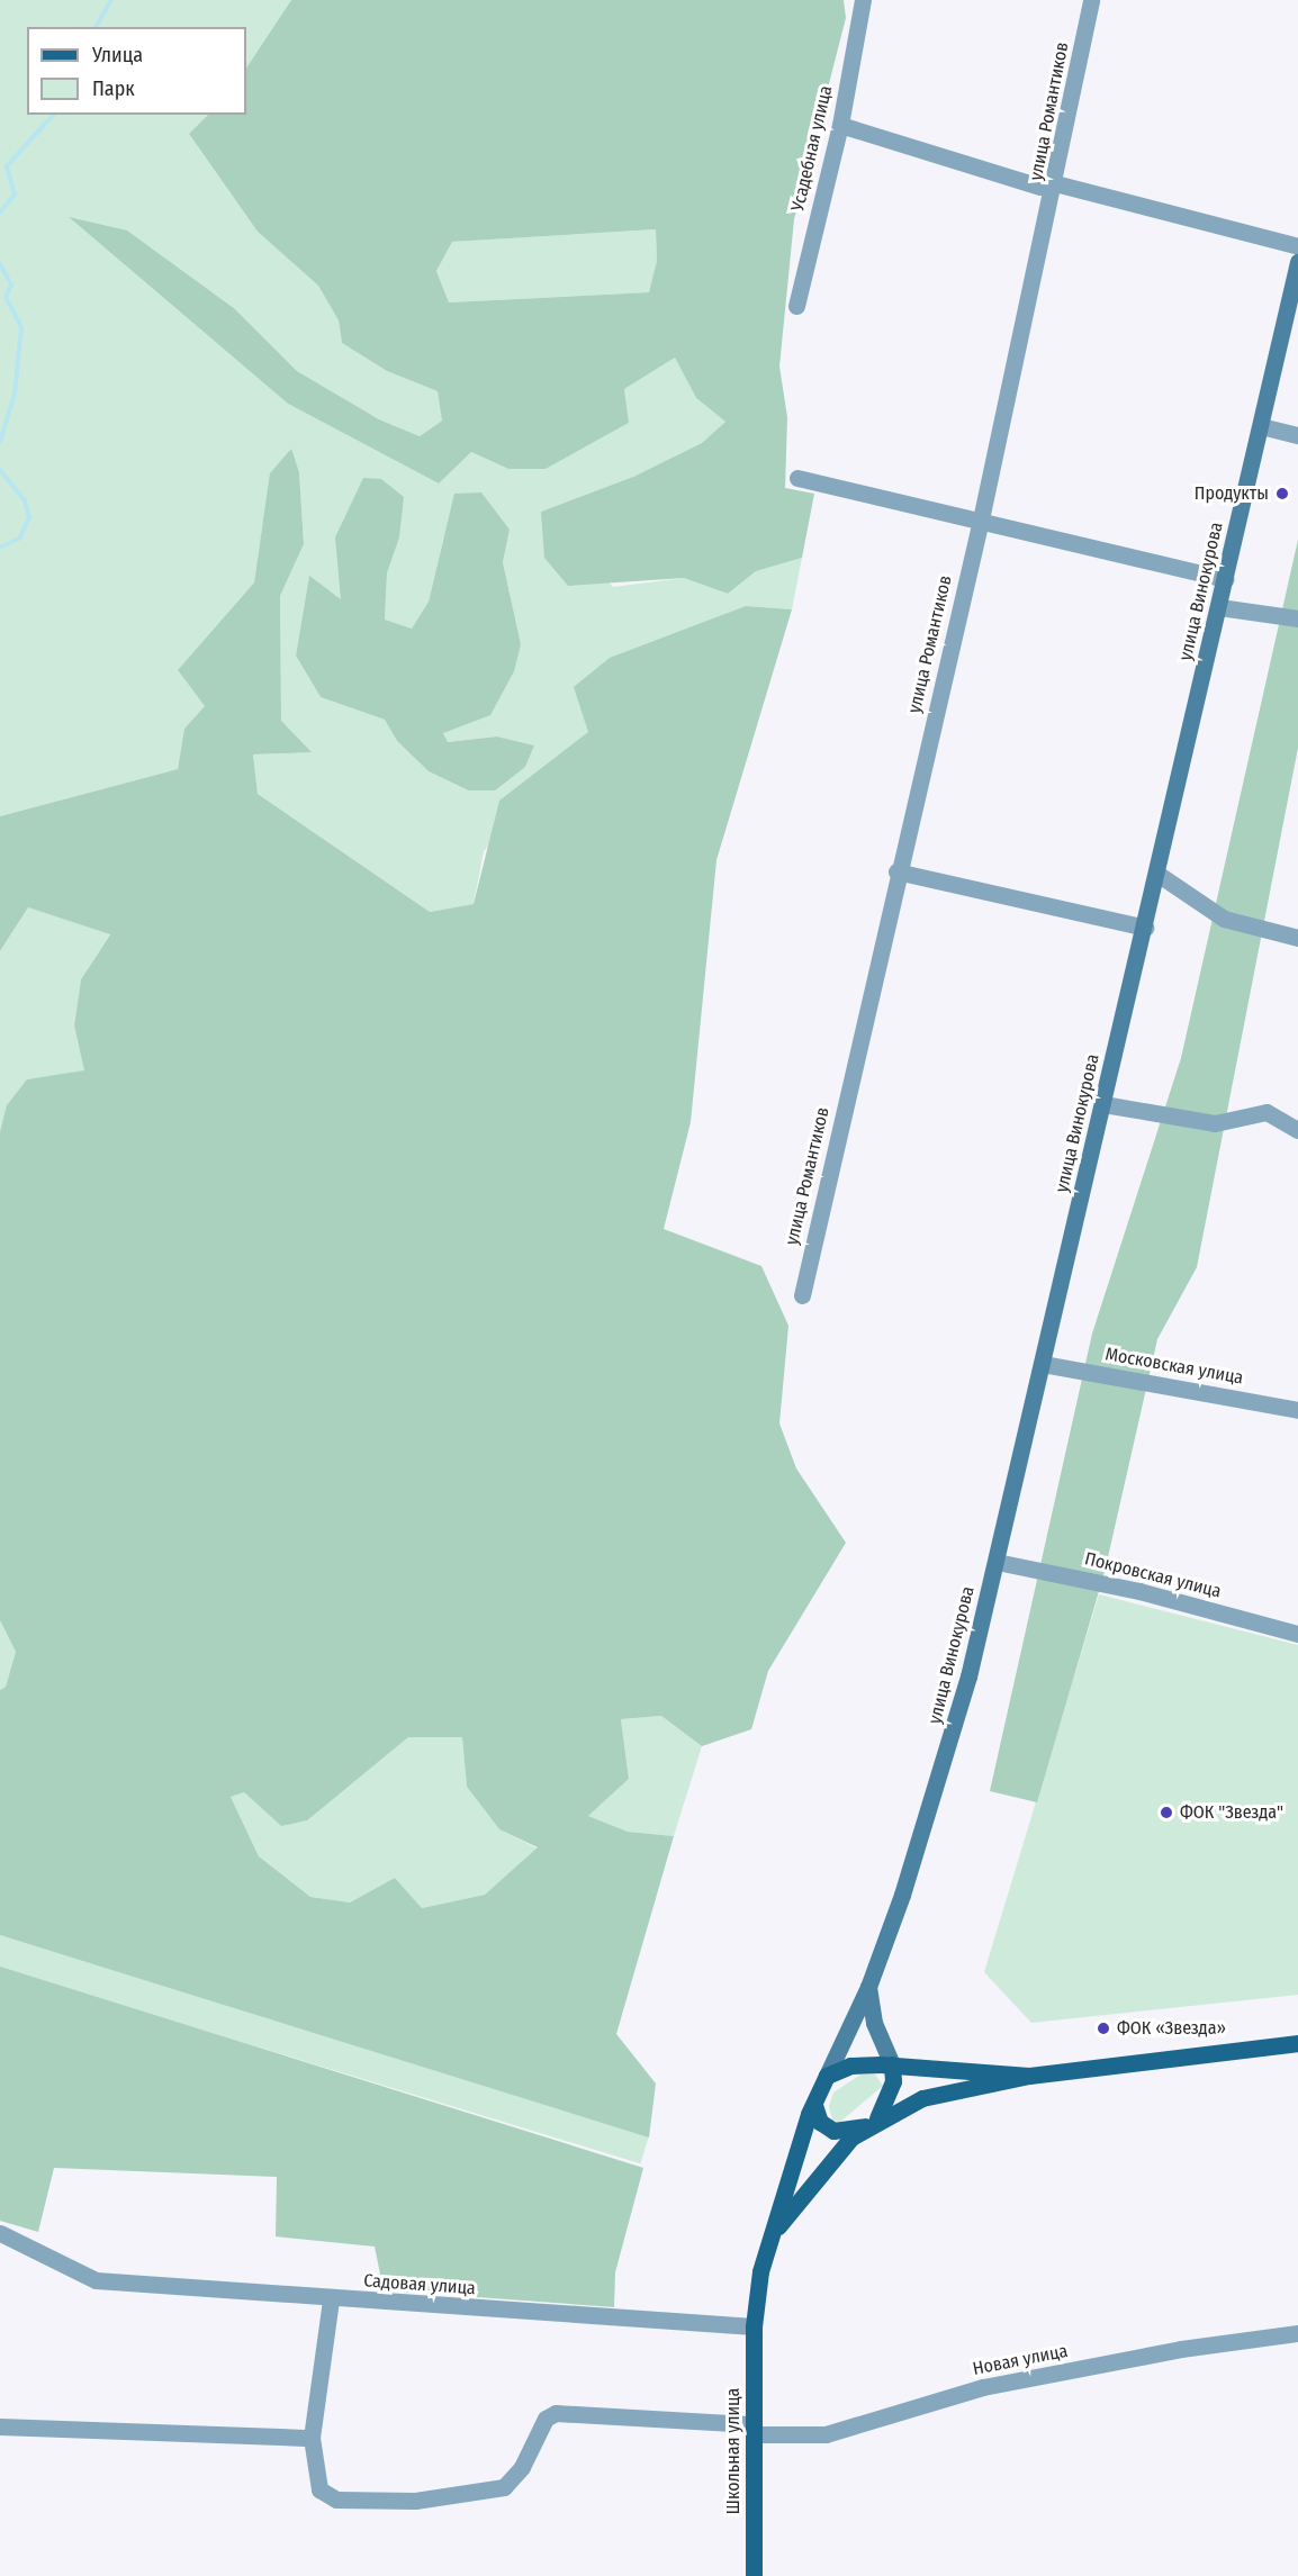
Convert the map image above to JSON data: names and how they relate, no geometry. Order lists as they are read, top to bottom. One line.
{"streets":{"main road":["улица Винокурова","Школьная улица"],"street":["улица Романтиков","Усадебная улица","Московская улица","Покровская улица","Садовая улица","Новая улица"]},"crossings":[["улица Винокурова","Московская улица"],["улица Винокурова","Покровская улица"],["Садовая улица","Школьная улица"],["Новая улица","Школьная улица"]],"places":["Продукты","ФОК \"Звезда\"","ФОК «Звезда»"],"legend":["Улица","Парк"]}
